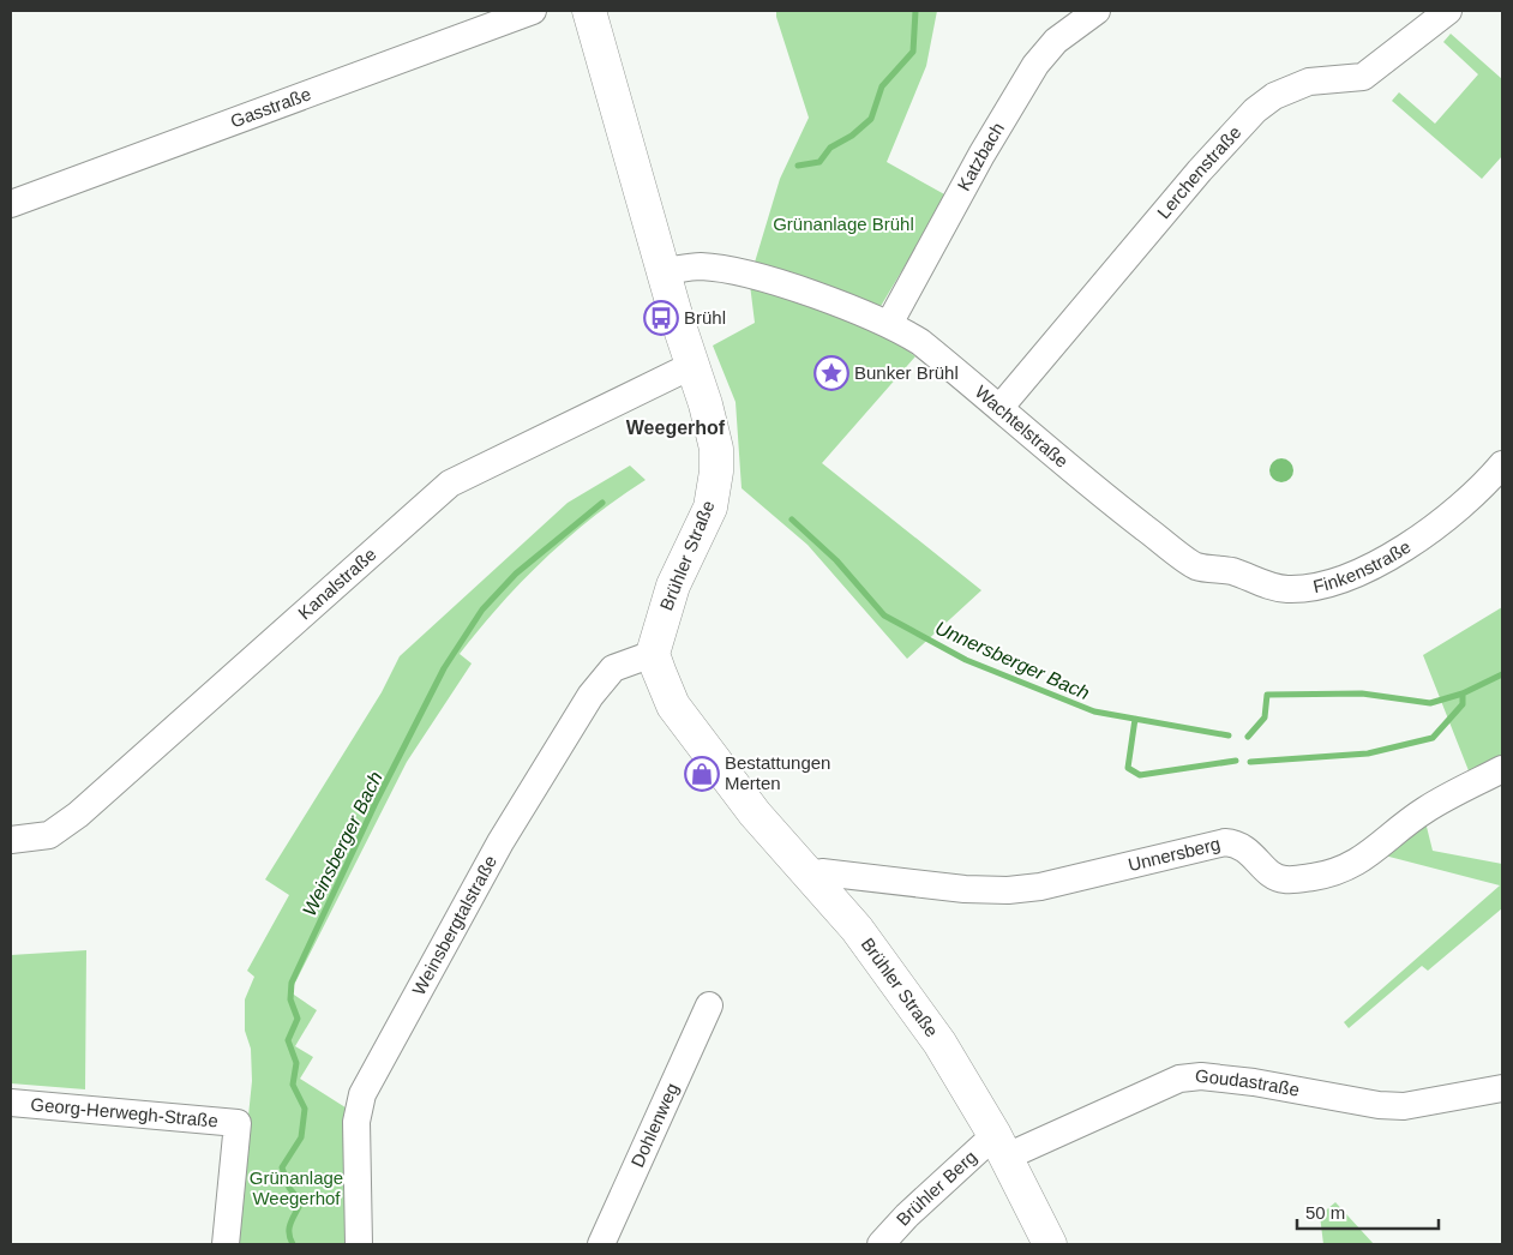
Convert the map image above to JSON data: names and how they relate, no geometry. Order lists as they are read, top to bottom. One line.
{"streets":{"main road":["Brühler Straße"],"street":["Gasstraße","Katzbach","Lerchenstraße","Wachtelstraße","Finkenstraße","Kanalstraße","Unnersberg","Weinsbergtalstraße","Goudastraße","Georg-Herwegh-Straße","Dohlenweg","Brühler Berg"]},"crossings":[["Katzbach","Wachtelstraße"],["Lerchenstraße","Wachtelstraße"],["Wachtelstraße","Brühler Straße"],["Wachtelstraße","Finkenstraße"],["Brühler Straße","Kanalstraße"],["Brühler Straße","Unnersberg"],["Brühler Straße","Weinsbergtalstraße"],["Brühler Straße","Goudastraße"],["Brühler Straße","Brühler Berg"],["Goudastraße","Brühler Berg"]],"districts":["Weegerhof"],"water":["Unnersberger Bach","Weinsberger Bach"],"parks":["Grünanlage Brühl","Grünanlage Weegerhof"],"places":{"bus stop":["Brühl"],"place":["Bunker Brühl"],"shop":["Bestattungen Merten"]},"scale_bar":"50 m"}
